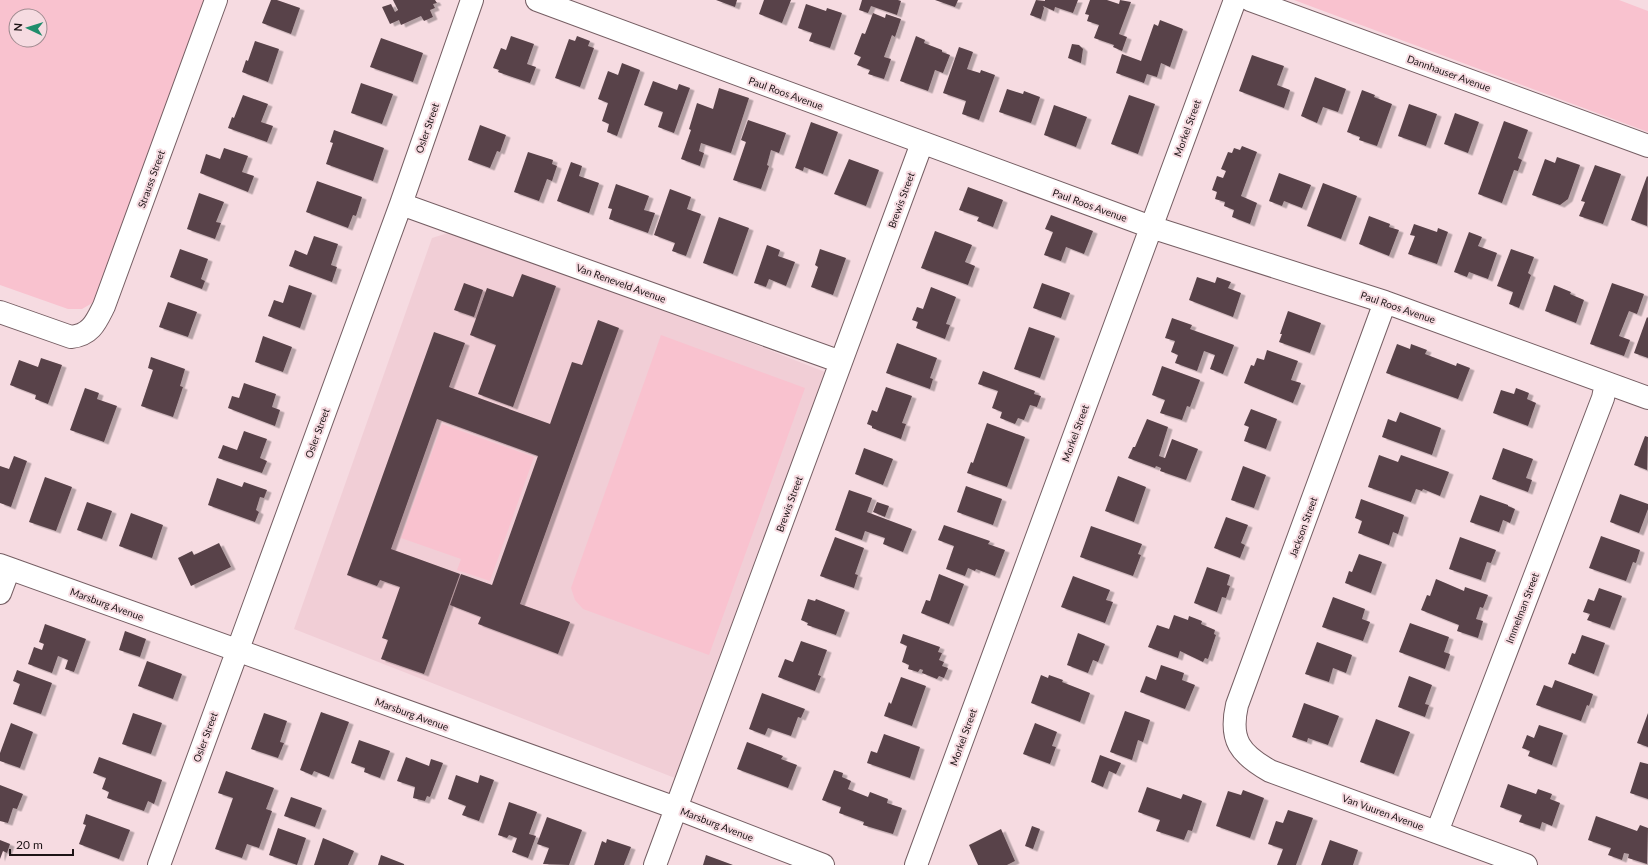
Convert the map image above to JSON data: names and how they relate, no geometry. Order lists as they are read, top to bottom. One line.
{"streets":{"street":["Dannhauser Avenue","Paul Roos Avenue","Osler Street","Morkel Street","Strauss Street","Brewis Street","Van Reneveld Avenue","Jackson Street","Marsburg Avenue","Immelman Street","Van Vuuren Avenue"]},"crossings":[["Paul Roos Avenue","Morkel Street"],["Paul Roos Avenue","Brewis Street"],["Paul Roos Avenue","Jackson Street"],["Paul Roos Avenue","Immelman Street"],["Osler Street","Van Reneveld Avenue"],["Osler Street","Marsburg Avenue"],["Brewis Street","Van Reneveld Avenue"],["Brewis Street","Marsburg Avenue"],["Jackson Street","Van Vuuren Avenue"],["Immelman Street","Van Vuuren Avenue"]],"scale_bar":"20 m","north":"left"}
